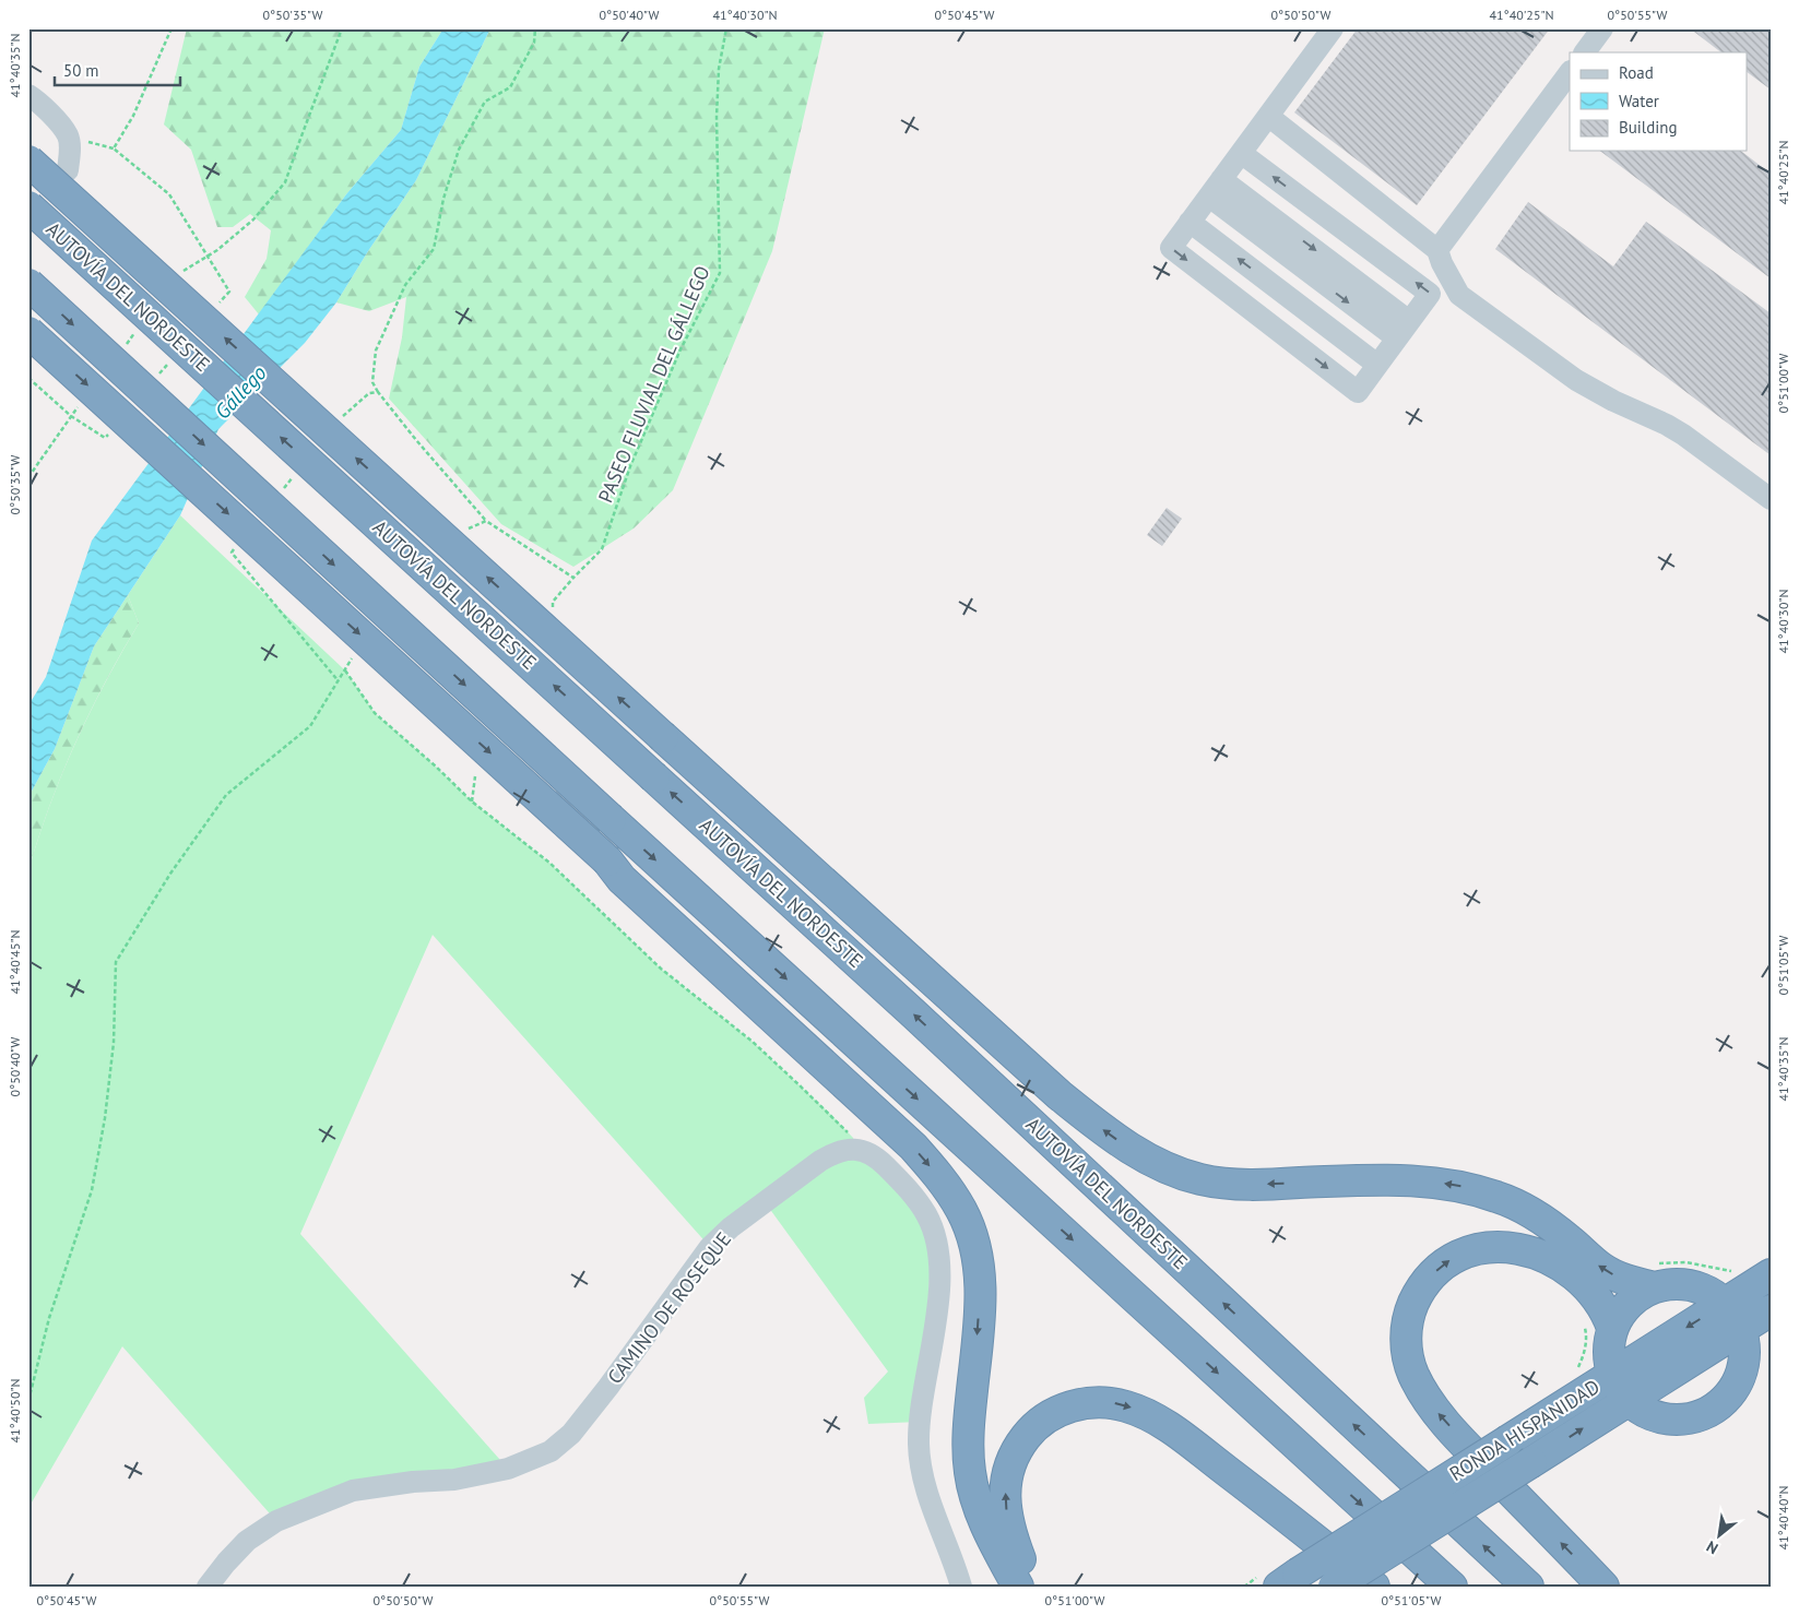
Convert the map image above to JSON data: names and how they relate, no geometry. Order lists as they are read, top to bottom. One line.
{"streets":{"highway":["AUTOVÍA DEL NORDESTE","RONDA HISPANIDAD"],"street":["CAMINO DE ROSEQUE"],"path":["PASEO FLUVIAL DEL GÁLLEGO"]},"water":["Gállego"],"legend":["Road","Water","Building"],"scale_bar":"50 m","north":"bottom left","coordinates":["0°50'35\"W","0°50'40\"W","41°40'30\"N","0°50'45\"W","0°50'50\"W","41°40'25\"N","0°50'55\"W","41°40'35\"N","0°51'00\"W","41°40'45\"N","0°51'05\"W","41°40'50\"N","41°40'40\"N"]}
